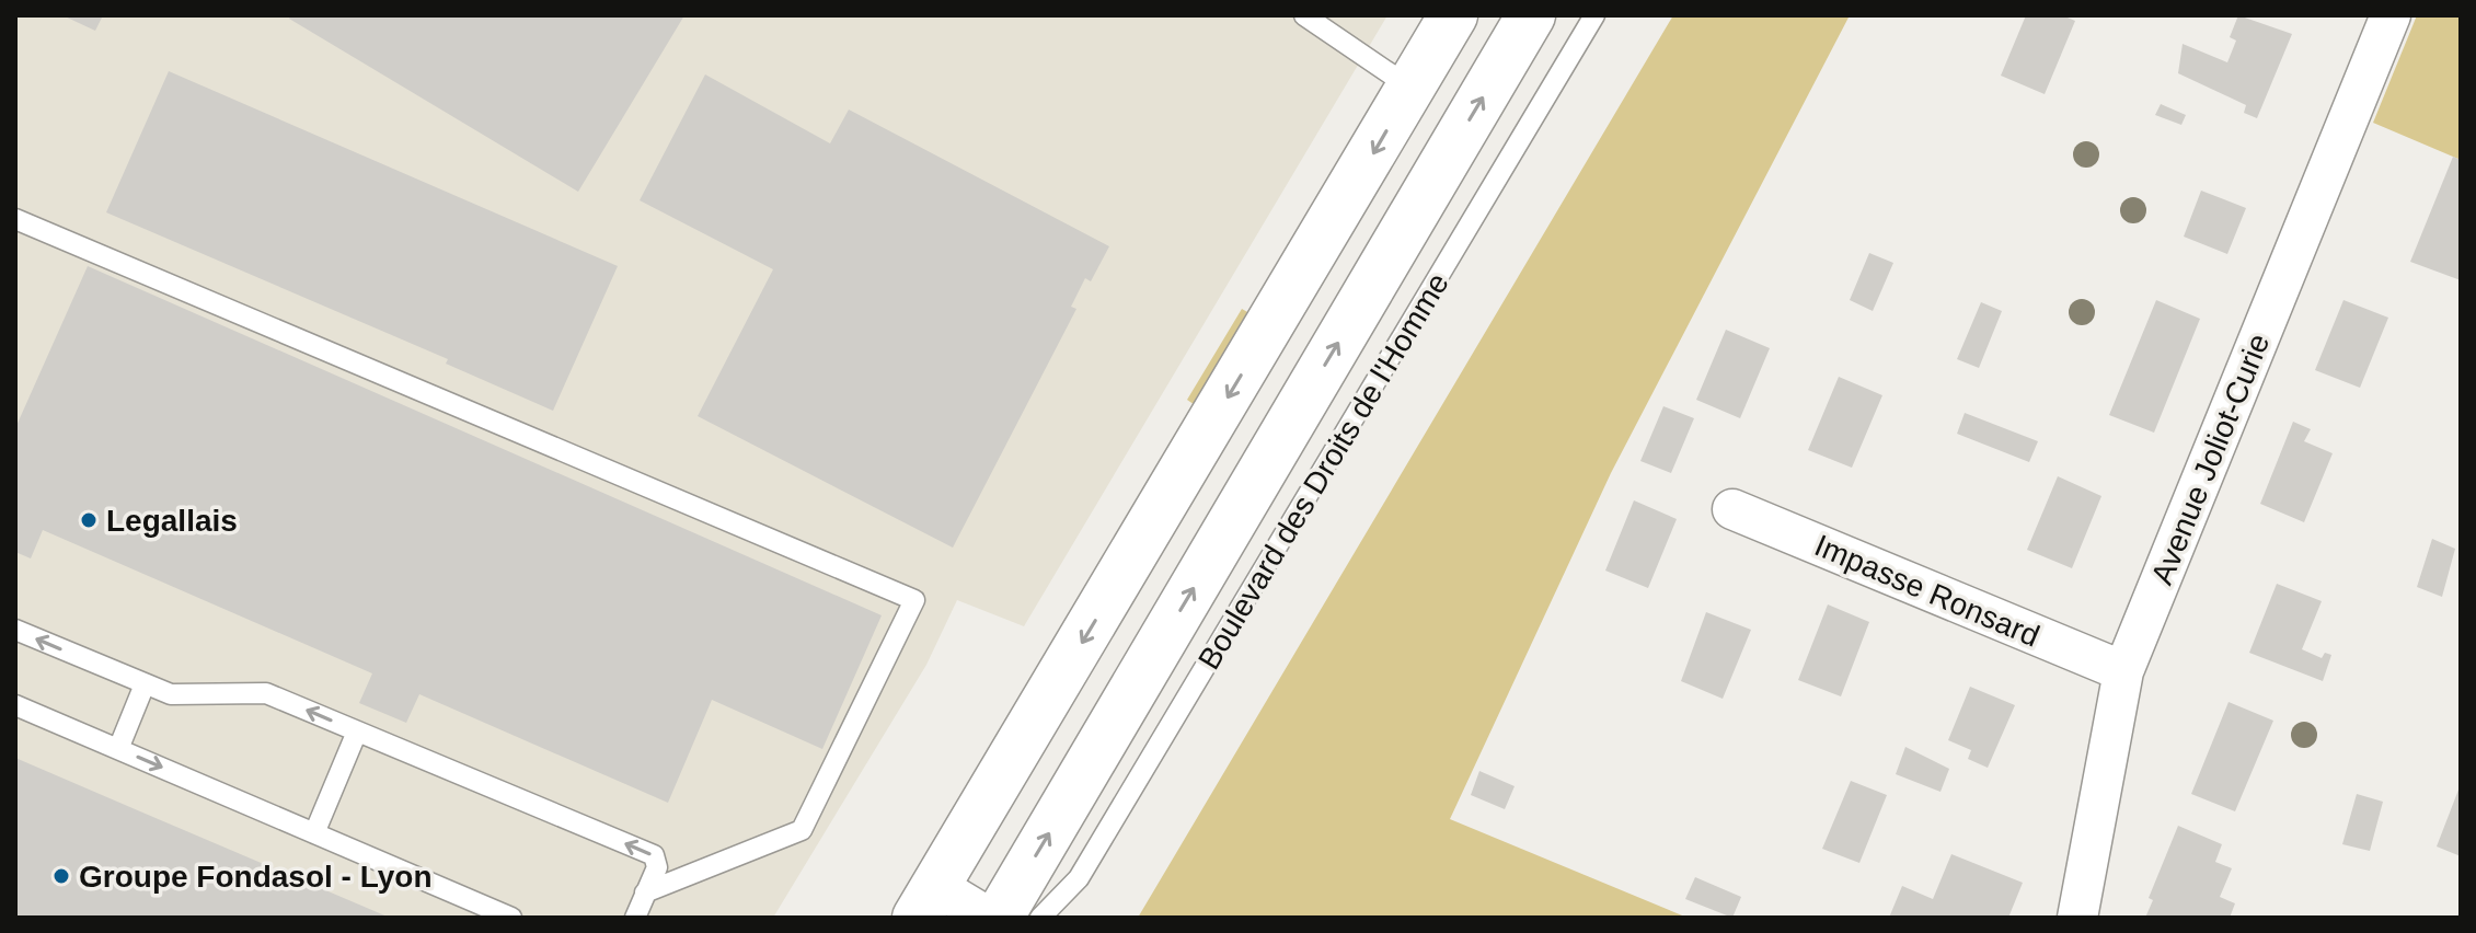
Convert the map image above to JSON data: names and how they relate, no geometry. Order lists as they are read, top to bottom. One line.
{"streets":{"main road":["Boulevard des Droits de l'Homme"],"street":["Avenue Joliot-Curie","Impasse Ronsard"]},"crossings":[["Avenue Joliot-Curie","Impasse Ronsard"]],"places":["Legallais","Groupe Fondasol - Lyon"]}
